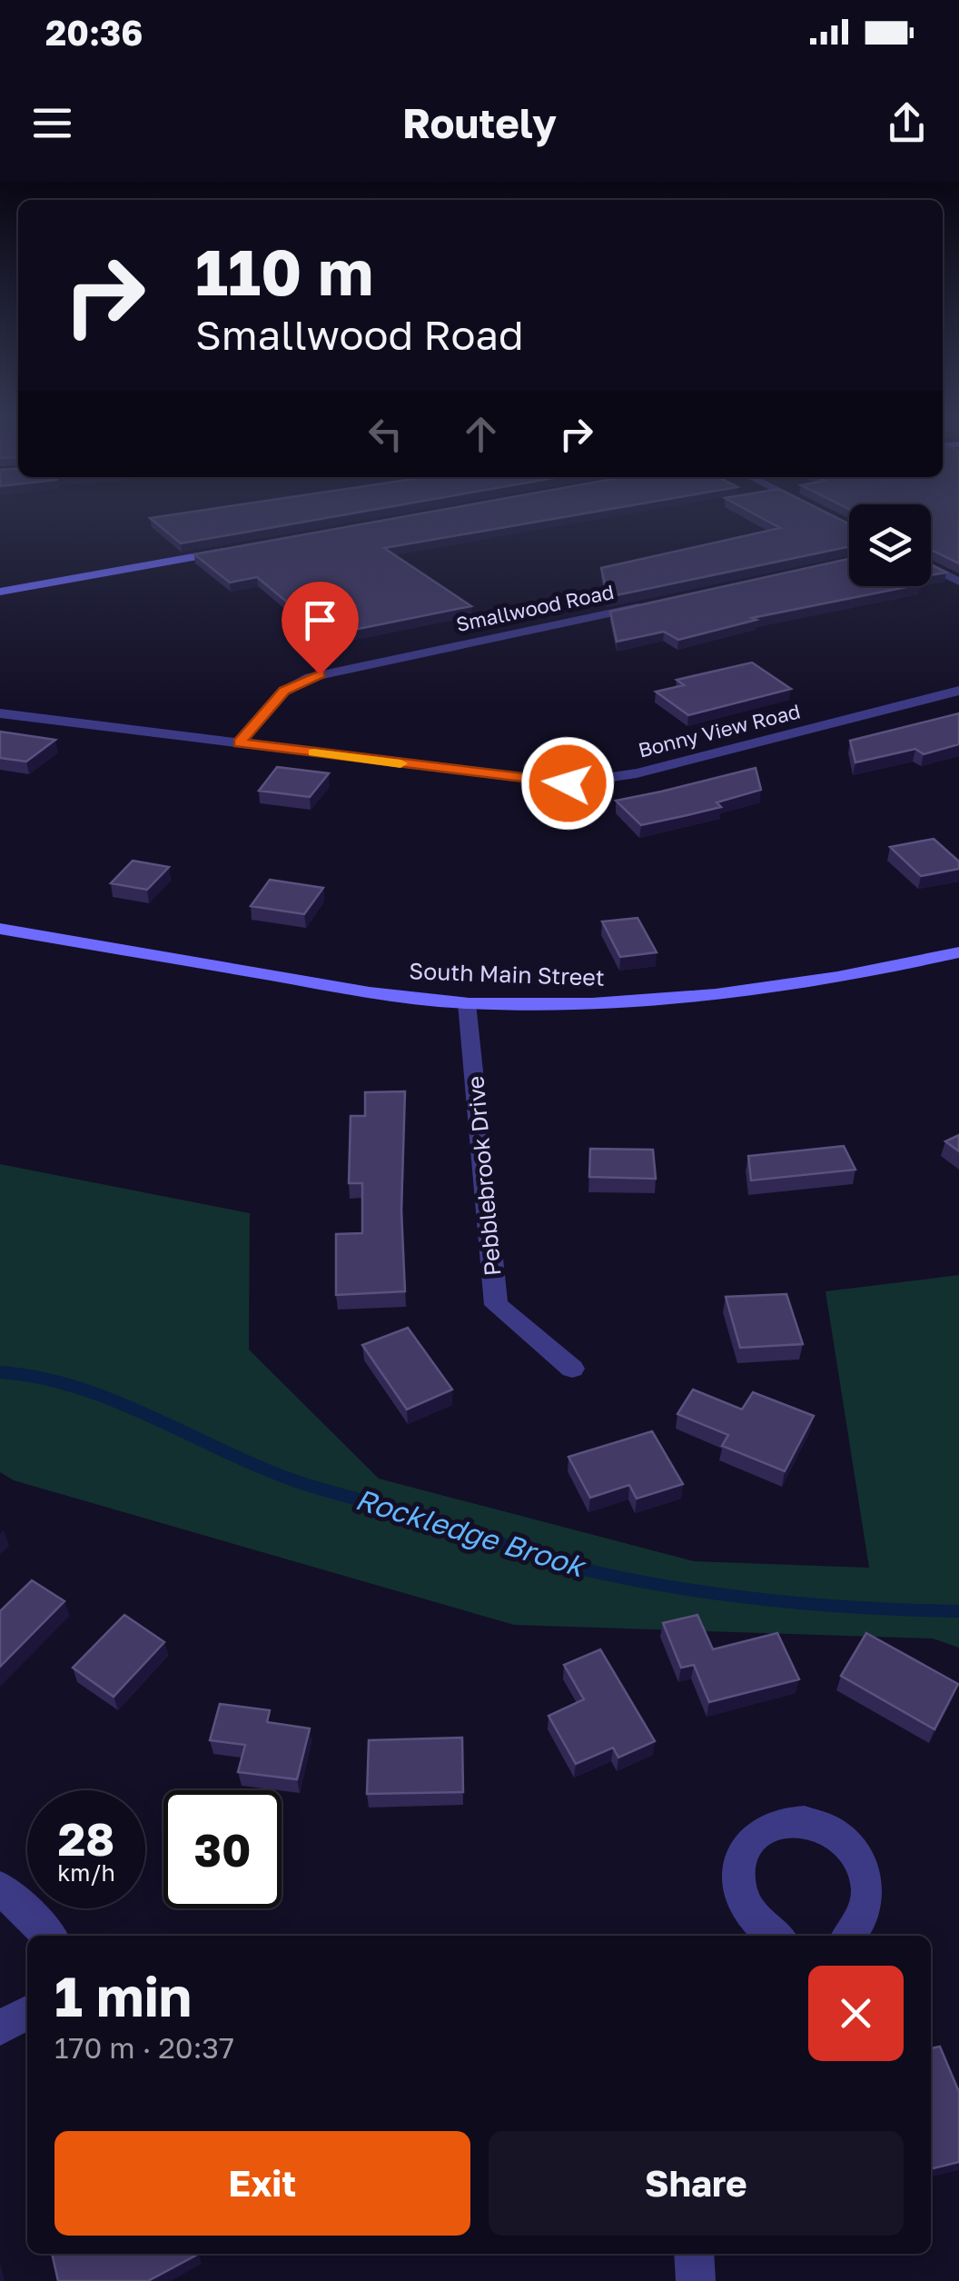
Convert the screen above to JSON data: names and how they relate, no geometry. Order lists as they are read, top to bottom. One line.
{"streets":{"main road":["South Main Street"],"street":["Smallwood Road","Bonny View Road","Pebblebrook Drive"]},"crossings":[["Smallwood Road","Bonny View Road"],["South Main Street","Pebblebrook Drive"]],"water":["Rockledge Brook"],"page":{"status":"20:36","header":"Routely","turn":["110 m","Smallwood Road"],"speed":"28 km/h","limit":"30","heading":["1 min","170 m · 20:37"],"buttons":["Exit","Share"]}}
